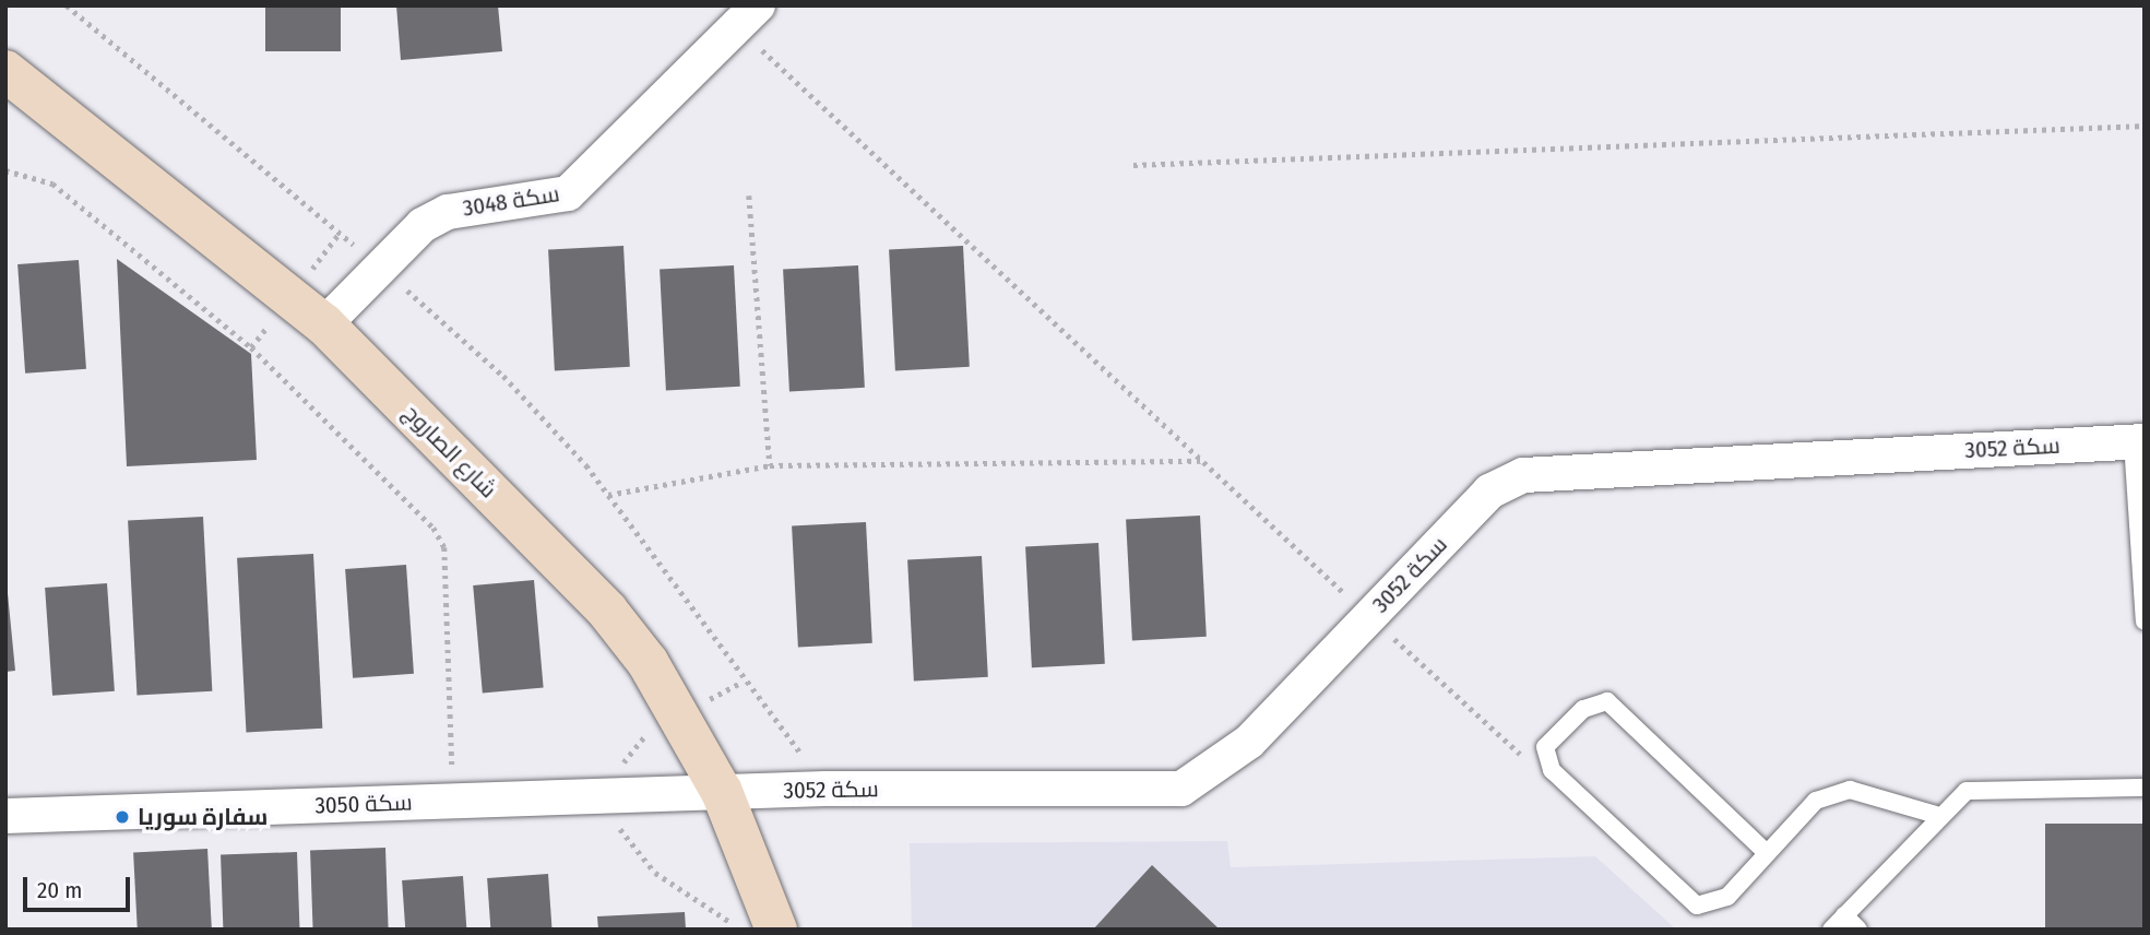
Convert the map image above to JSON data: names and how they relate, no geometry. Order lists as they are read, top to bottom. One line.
{"streets":{"main road":["شارع الصاروج"],"street":["سكة 3048","سكة 3052","سكة 3050"]},"crossings":[["سكة 3048","شارع الصاروج"],["سكة 3052","شارع الصاروج"],["سكة 3052","سكة 3050"],["شارع الصاروج","سكة 3050"]],"places":["سفارة سوريا"],"scale_bar":"20 m"}
